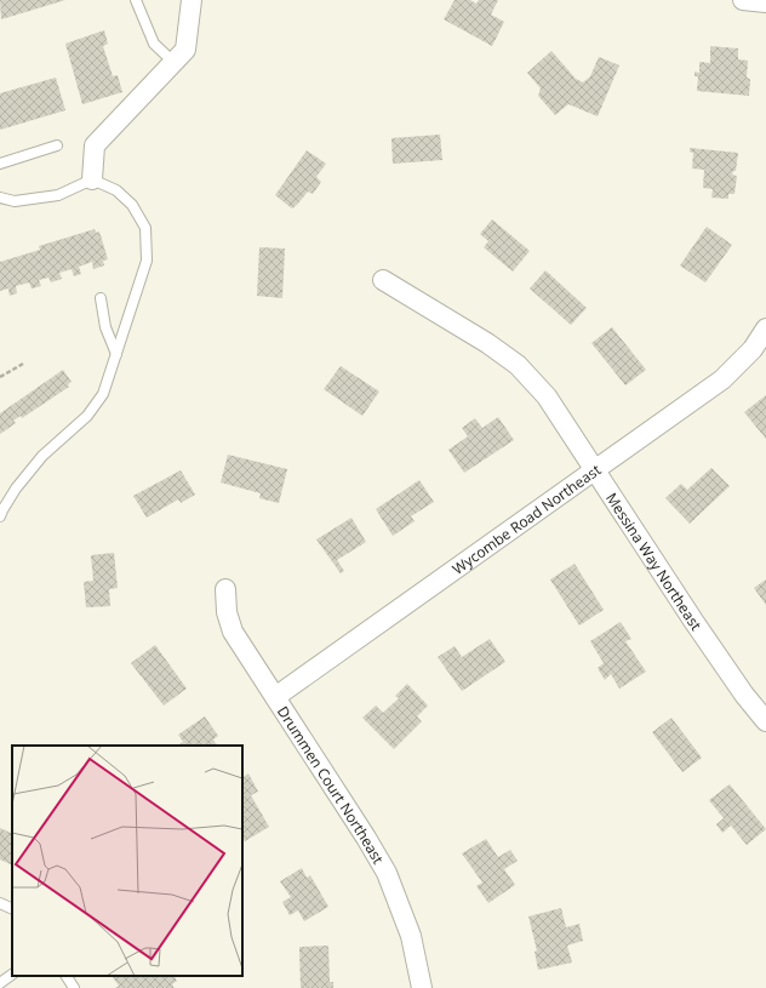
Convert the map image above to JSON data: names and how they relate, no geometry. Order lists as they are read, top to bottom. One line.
{"streets":{"street":["Wycombe Road Northeast","Messina Way Northeast","Drummen Court Northeast"]},"crossings":[["Wycombe Road Northeast","Messina Way Northeast"],["Wycombe Road Northeast","Drummen Court Northeast"]]}
